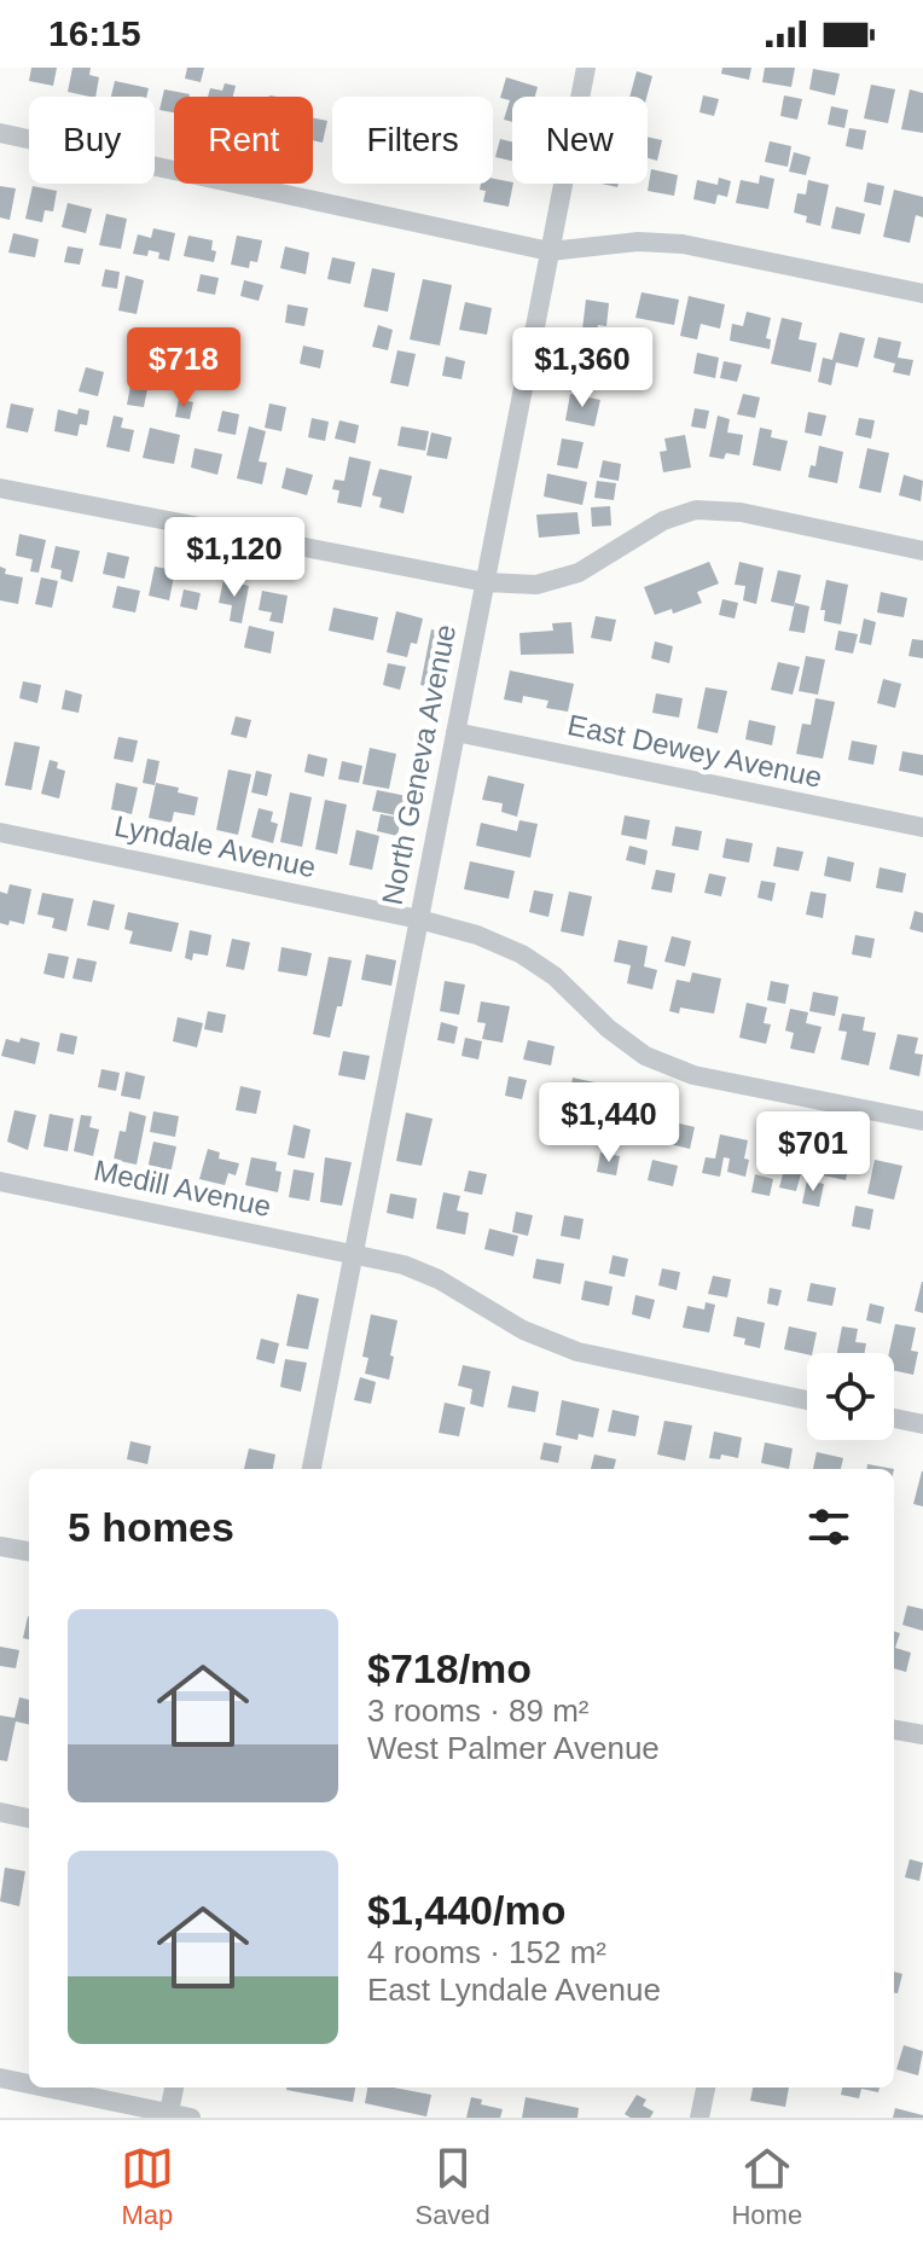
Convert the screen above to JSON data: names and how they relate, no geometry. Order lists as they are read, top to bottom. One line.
{"streets":{"street":["East Dewey Avenue","North Geneva Avenue","Lyndale Avenue","Medill Avenue"]},"crossings":[["East Dewey Avenue","North Geneva Avenue"],["North Geneva Avenue","Lyndale Avenue"],["North Geneva Avenue","Medill Avenue"]],"page":{"status":"16:15","chip":["Buy","Rent","Filters","New"],"price":["$718","$1,360","$1,120","$1,440","$701"],"heading":"5 homes","list":[{"name":"$718/mo","note":"3 rooms · 89 m² · West Palmer Avenue"},{"name":"$1,440/mo","note":"4 rooms · 152 m² · East Lyndale Avenue"}],"tabs":["Map","Saved","Home"]}}
